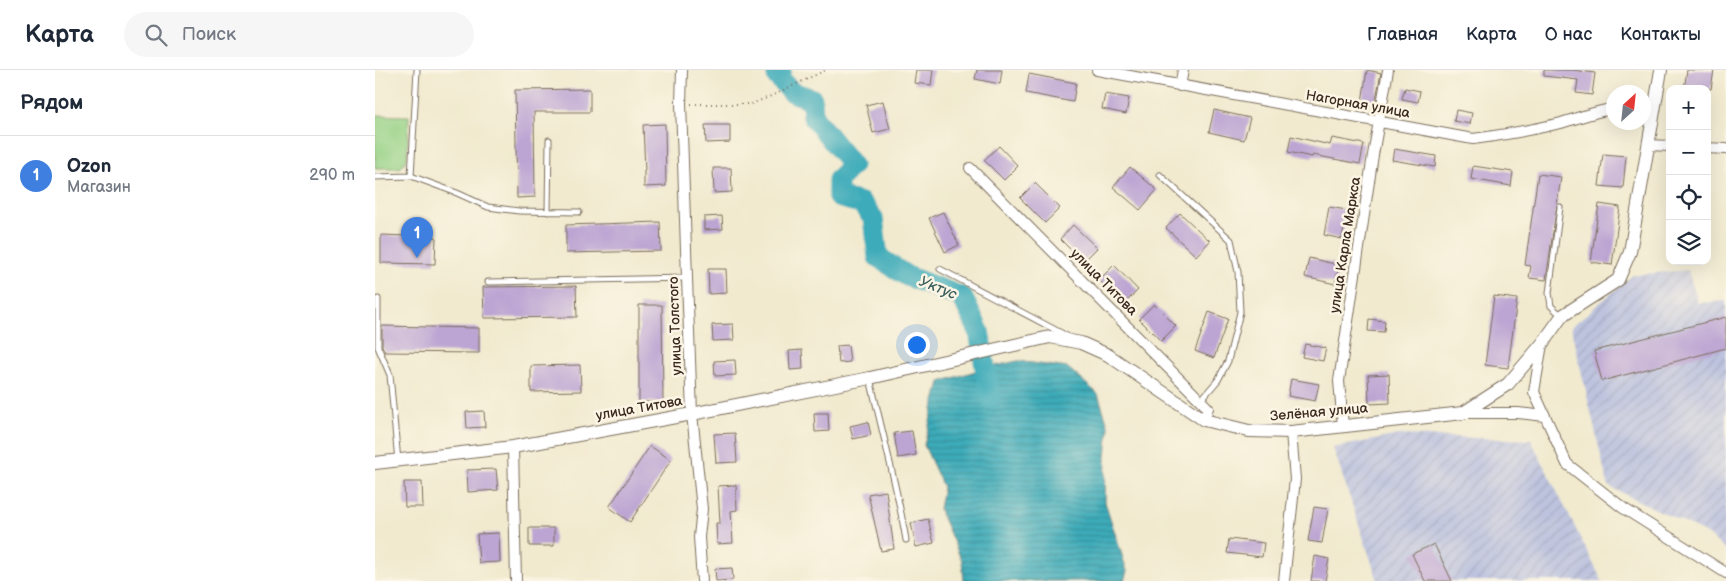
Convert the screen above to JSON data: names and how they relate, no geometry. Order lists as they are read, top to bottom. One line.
{"streets":{"street":["Нагорная улица","улица Карла Маркса","улица Титова","улица Толстого","Зелёная улица"]},"crossings":[["Нагорная улица","улица Карла Маркса"],["улица Карла Маркса","Зелёная улица"],["улица Титова","улица Толстого"],["улица Титова","Зелёная улица"]],"water":["Уктус"],"north":"top right","page":{"header":"Карта","search":"Поиск","nav":["Главная","Карта","О нас","Контакты"],"heading":"Рядом","map_buttons":["+","−"],"list":[{"mark":"1","name":"Ozon","note":"Магазин","value":"290 m"}],"pins":"1"}}
